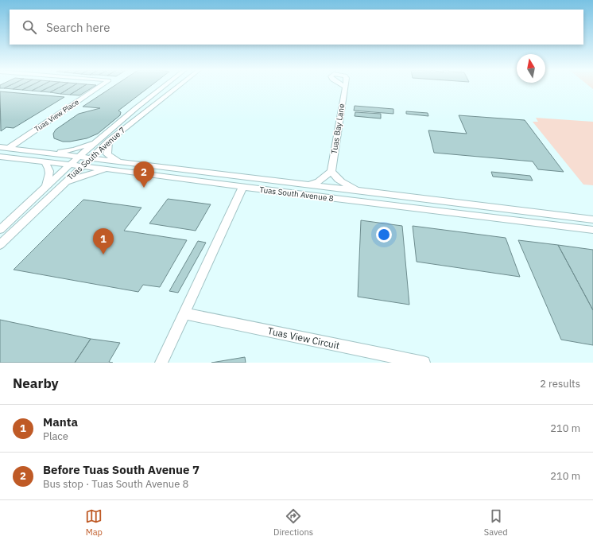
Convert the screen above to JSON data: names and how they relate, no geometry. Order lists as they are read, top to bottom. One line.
{"streets":{"street":["Tuas View Place","Tuas Bay Lane","Tuas South Avenue 7","Tuas South Avenue 8","Tuas View Circuit"]},"crossings":[["Tuas View Place","Tuas South Avenue 8"],["Tuas South Avenue 7","Tuas South Avenue 8"]],"north":"top","page":{"search":"Search here","pins":["2","1"],"heading":["Nearby","2 results"],"list":[{"mark":"1","name":"Manta","note":"Place","value":"210 m"},{"mark":"2","name":"Before Tuas South Avenue 7","note":"Bus stop · Tuas South Avenue 8","value":"210 m"}],"nav":["Map","Directions","Saved"]}}
